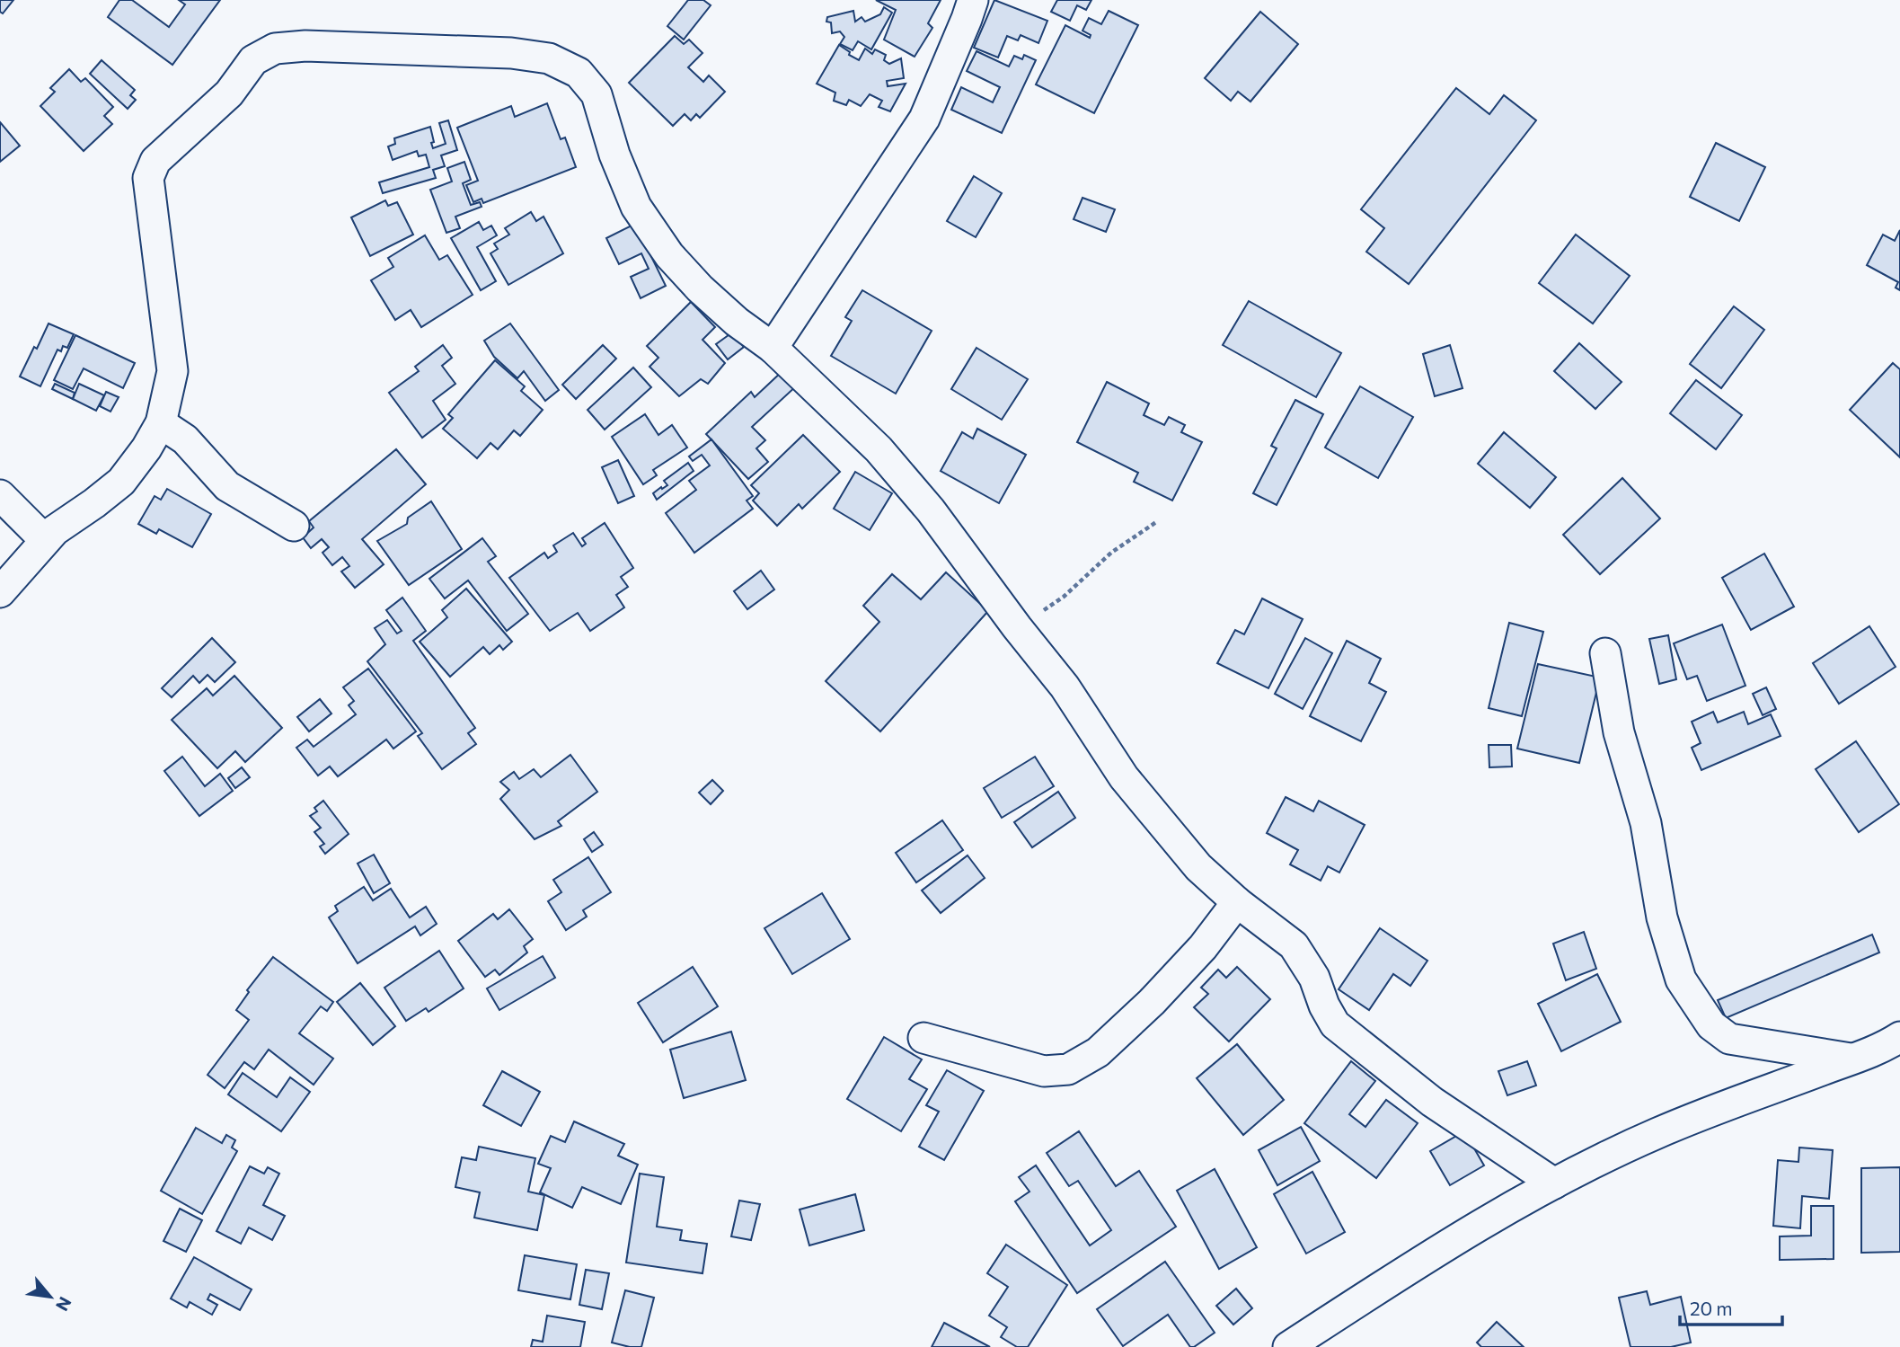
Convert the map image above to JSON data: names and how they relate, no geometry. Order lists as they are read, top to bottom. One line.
{"scale_bar":"20 m","north":"bottom right"}
